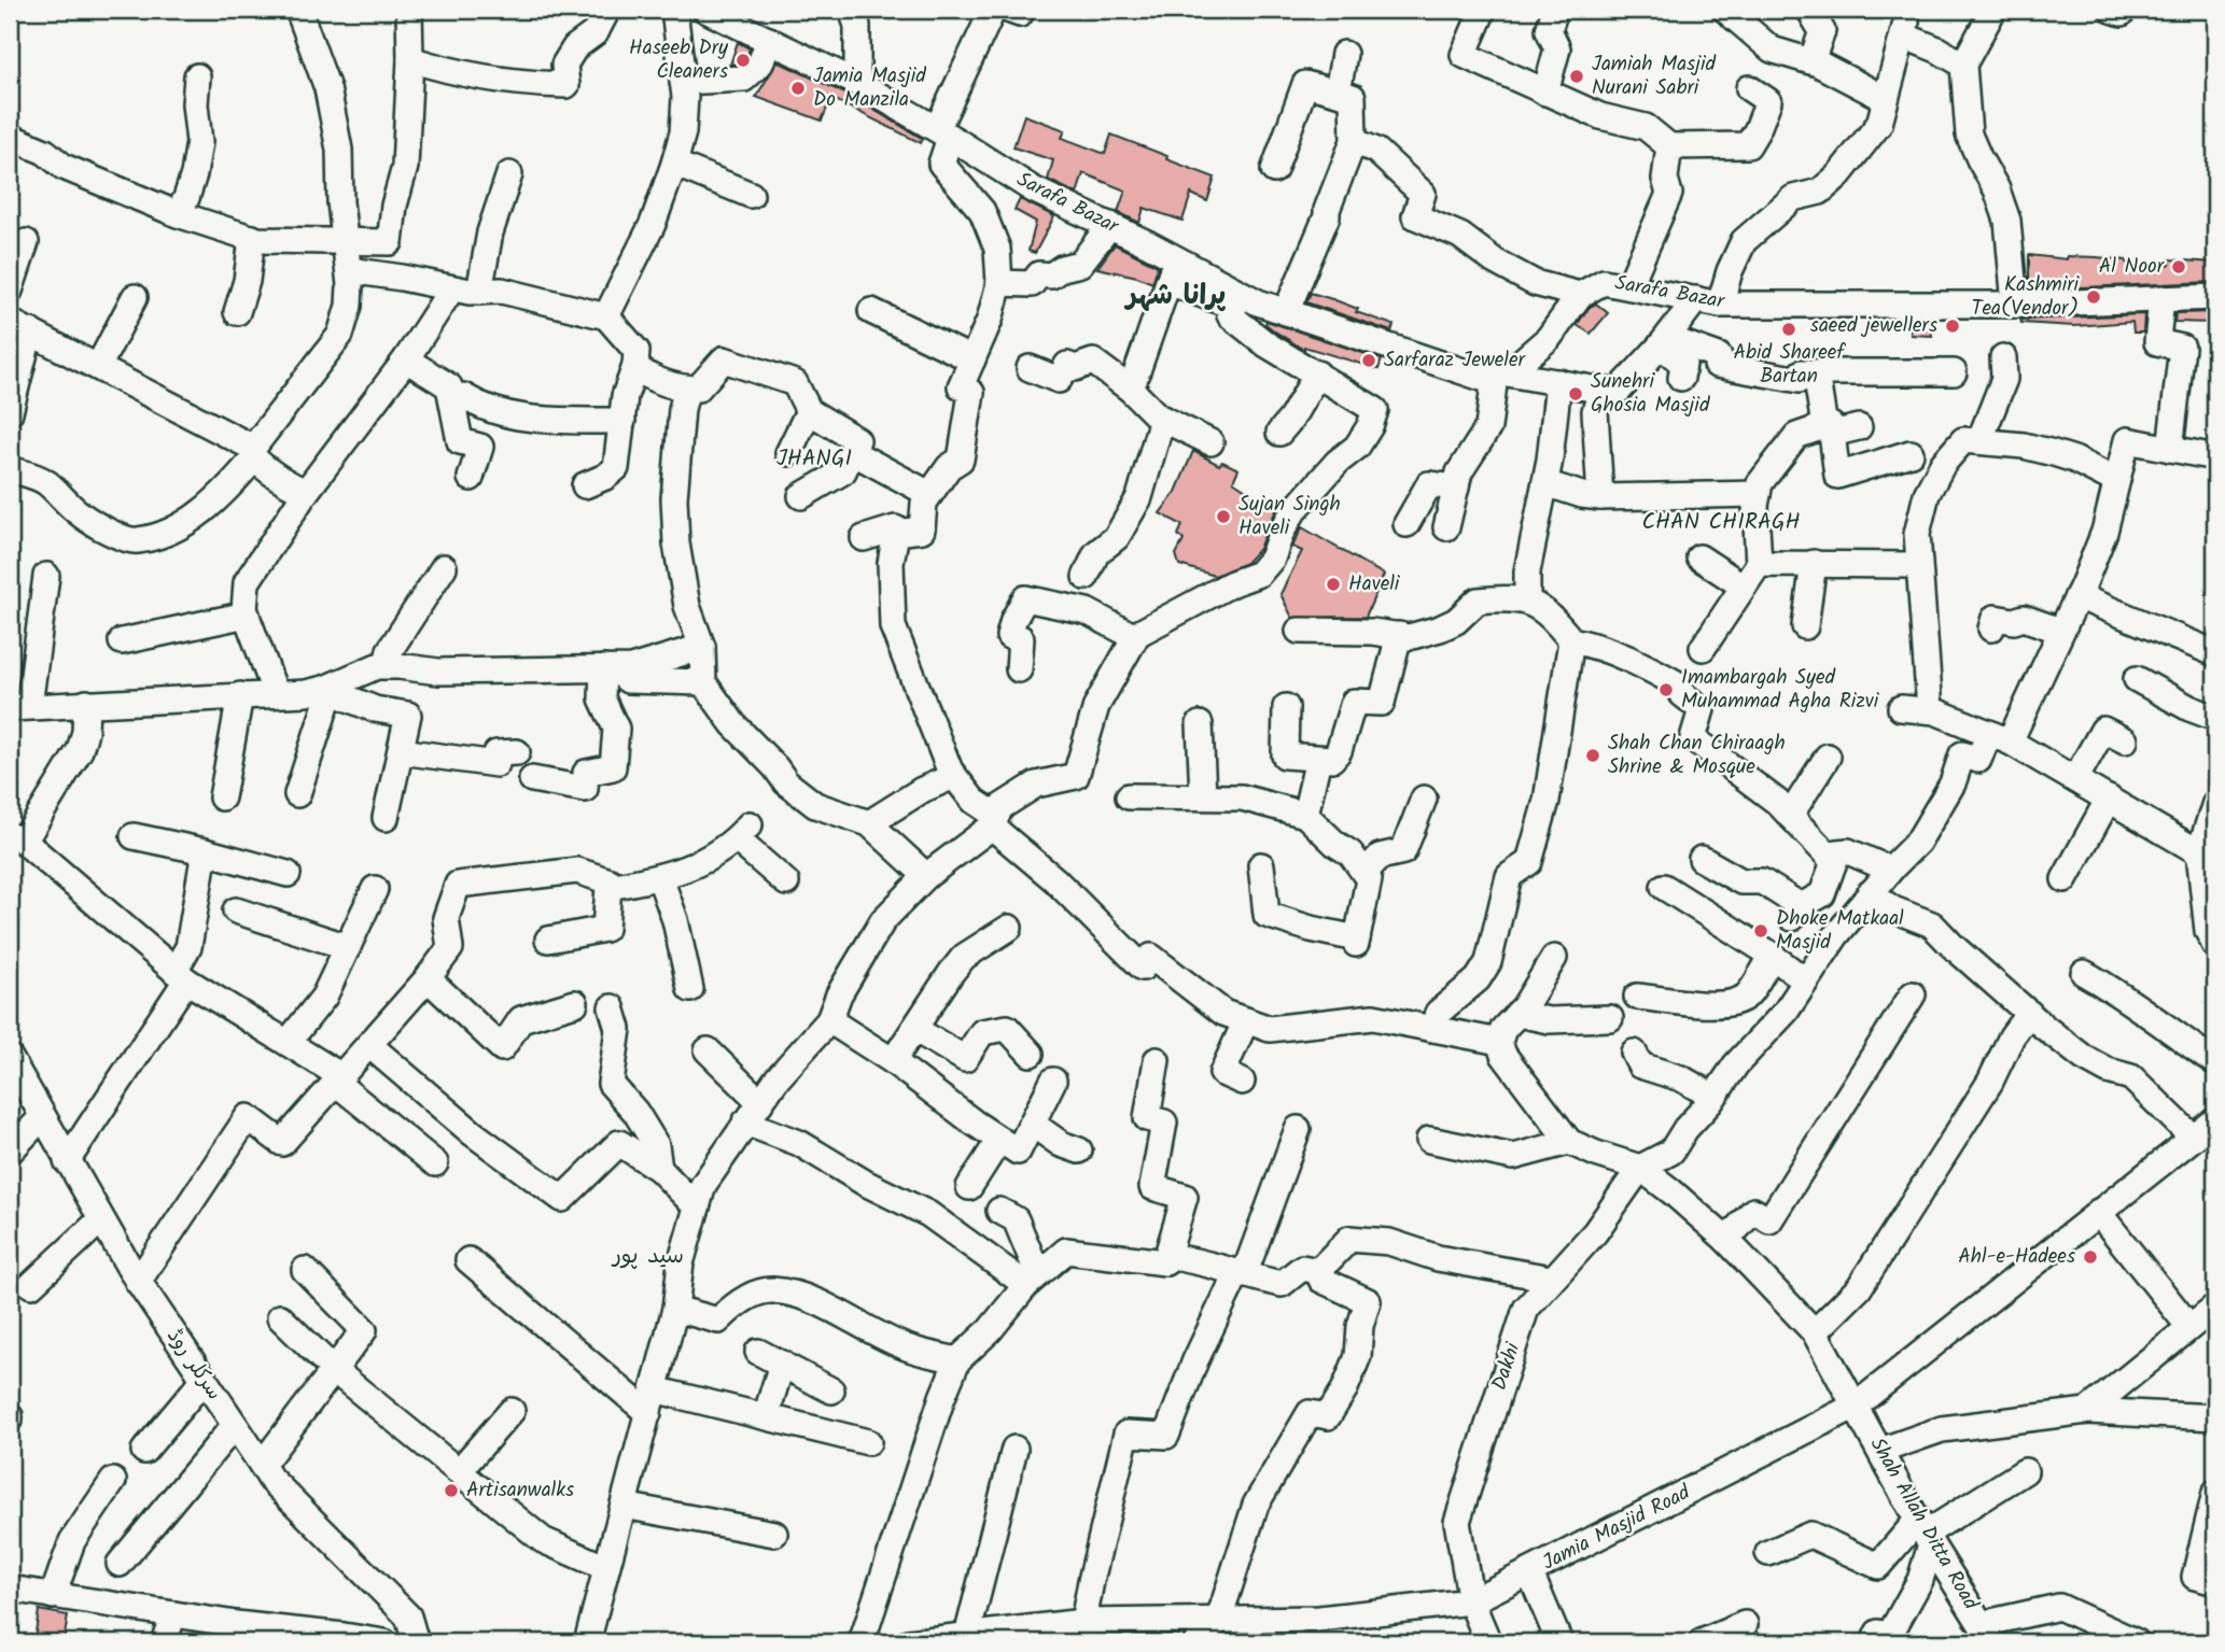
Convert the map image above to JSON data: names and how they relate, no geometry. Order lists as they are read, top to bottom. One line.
{"streets":{"street":["Sarafa Bazar","سرکلر روڈ","Dakhi","Shah Allah Ditta Road","Jamia Masjid Road"]},"crossings":[["Dakhi","Jamia Masjid Road"],["Shah Allah Ditta Road","Jamia Masjid Road"]],"districts":["پرانا شہر","JHANGI","CHAN CHIRAGH","سید پور"],"places":["Haseeb Dry Cleaners","Jamiah Masjid Nurani Sabri","Jamia Masjid Do Manzila","Al Noor","Kashmiri Tea(Vendor)","saeed jewellers","Abid Shareef Bartan","Sarfaraz Jeweler","Sunehri Ghosia Masjid","Sujan Singh Haveli","Haveli","Imambargah Syed Muhammad Agha Rizvi","Shah Chan Chiraagh Shrine & Mosque","Dhoke Matkaal Masjid","Ahl-e-Hadees","Artisanwalks"]}
